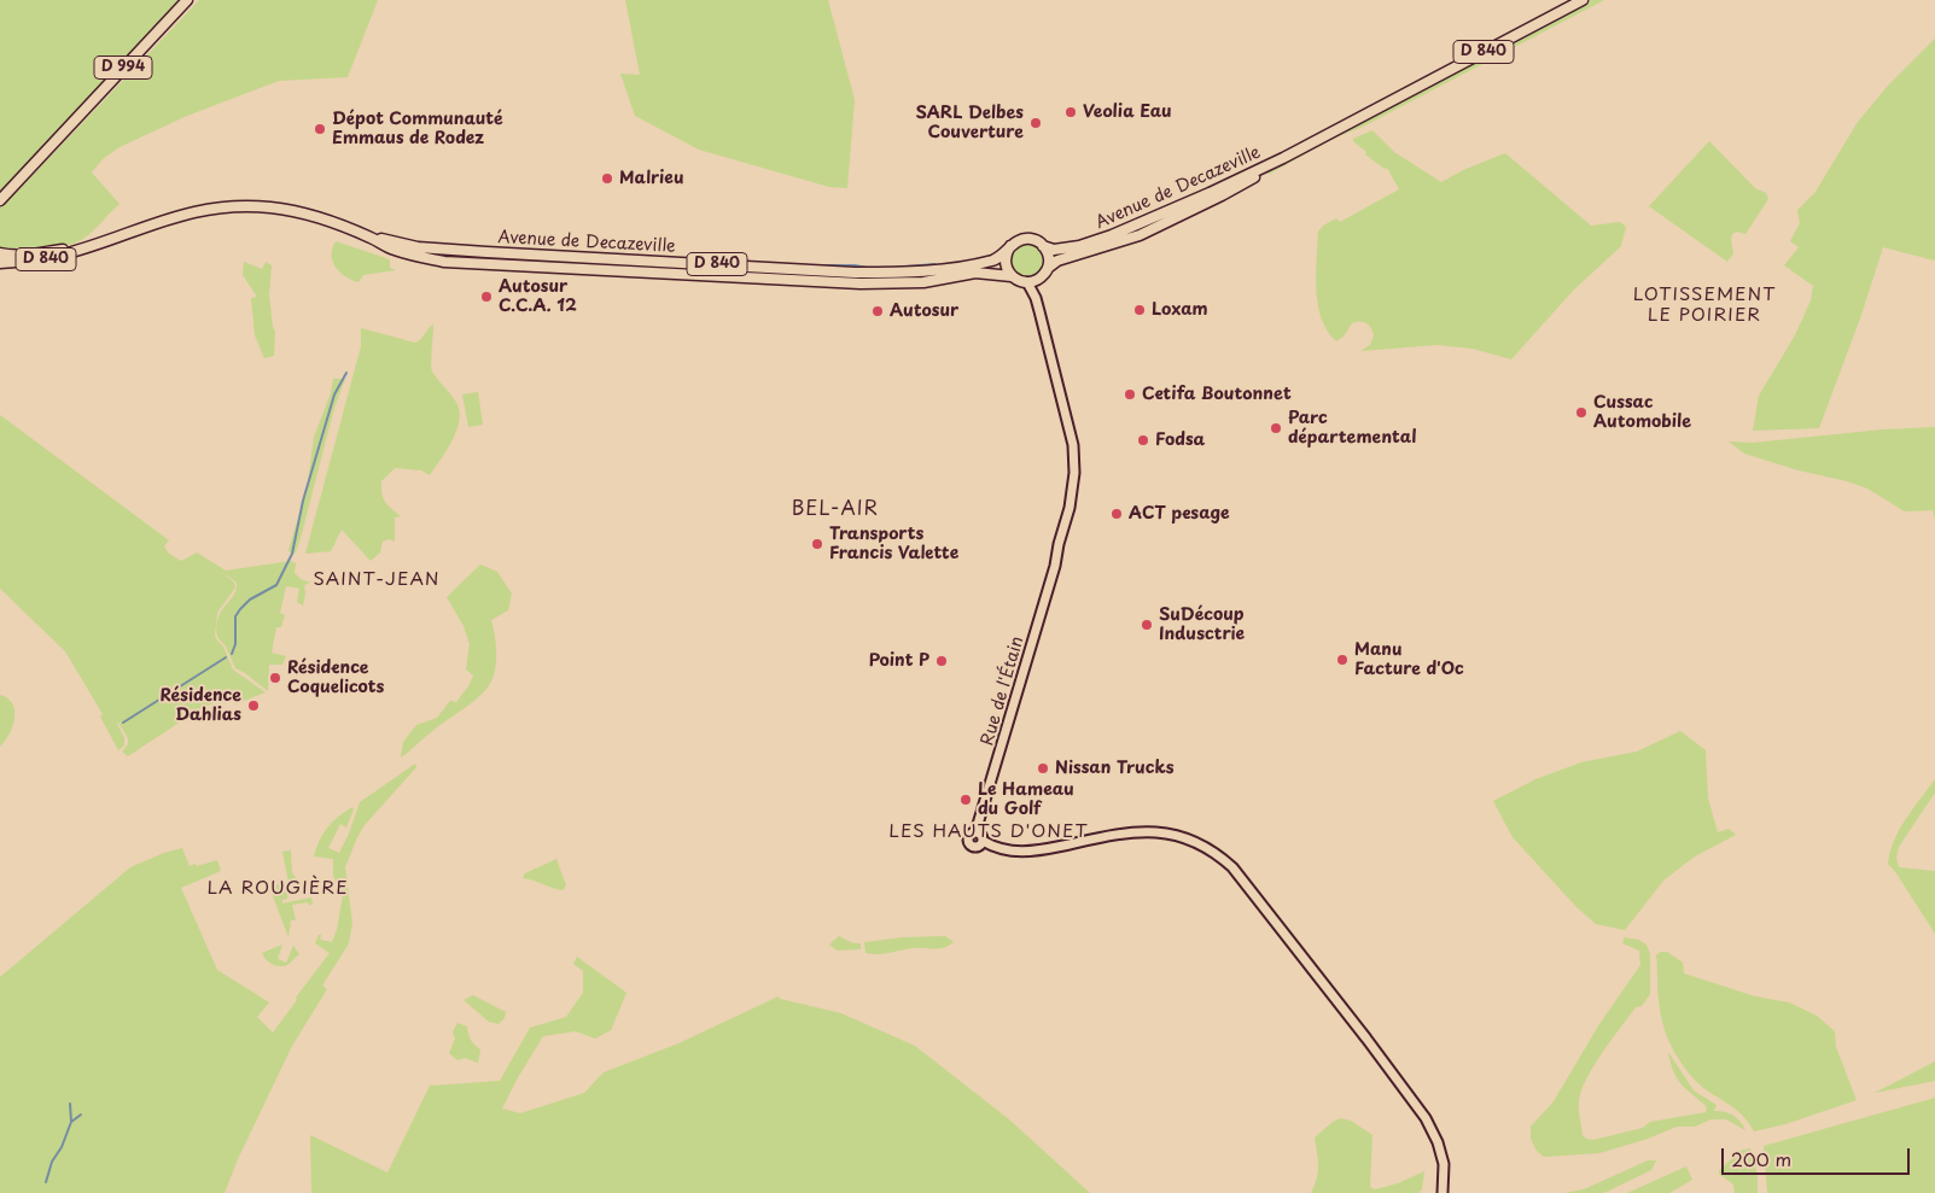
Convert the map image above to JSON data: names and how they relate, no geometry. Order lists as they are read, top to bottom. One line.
{"streets":{"main road":["D 840","D 994","Avenue de Decazeville"],"street":["Rue de l'Étain"]},"crossings":[["D 840","Avenue de Decazeville"]],"districts":["LOTISSEMENT LE POIRIER","BEL-AIR","SAINT-JEAN","LES HAUTS D'ONET","LA ROUGIÈRE"],"places":["Veolia Eau","SARL Delbes Couverture","Dépot Communauté Emmaus de Rodez","Malrieu","Autosur C.C.A. 12","Loxam","Autosur","Cetifa Boutonnet","Cussac Automobile","Parc départemental","Fodsa","ACT pesage","Transports Francis Valette","SuDécoup Indusctrie","Manu Facture d'Oc","Point P","Résidence Coquelicots","Résidence Dahlias","Nissan Trucks","Le Hameau du Golf"],"scale_bar":"200 m"}
